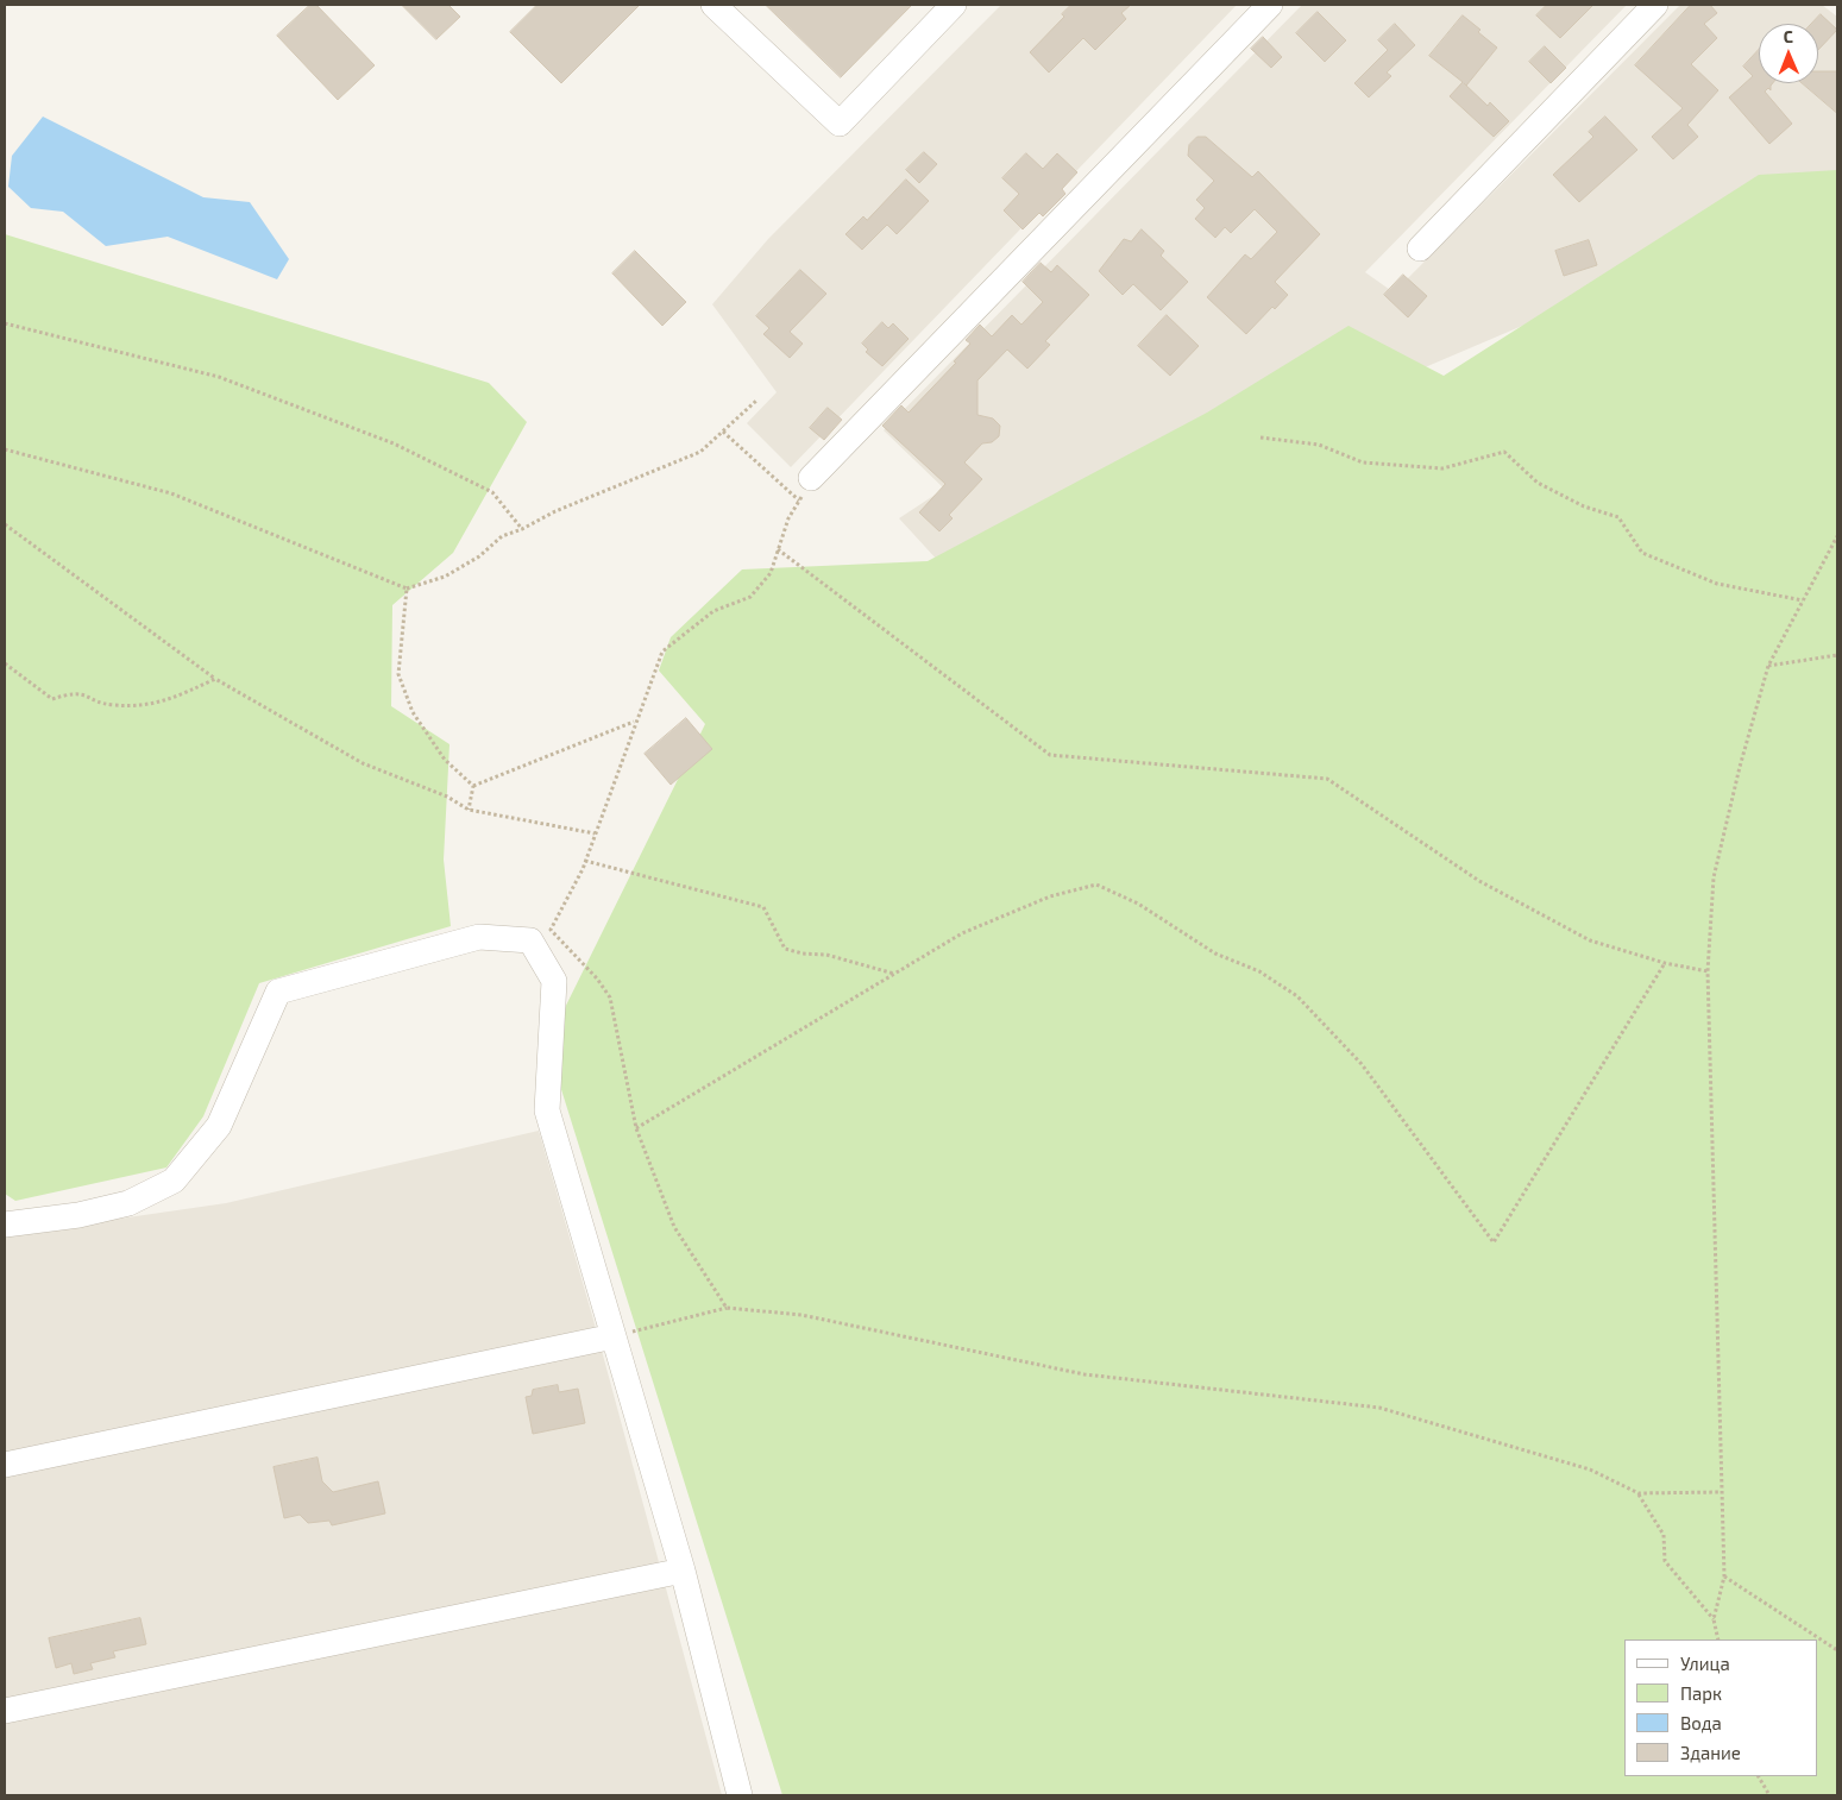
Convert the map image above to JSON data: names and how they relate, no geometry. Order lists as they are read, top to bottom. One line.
{"legend":["Улица","Парк","Вода","Здание"],"north":"top"}
